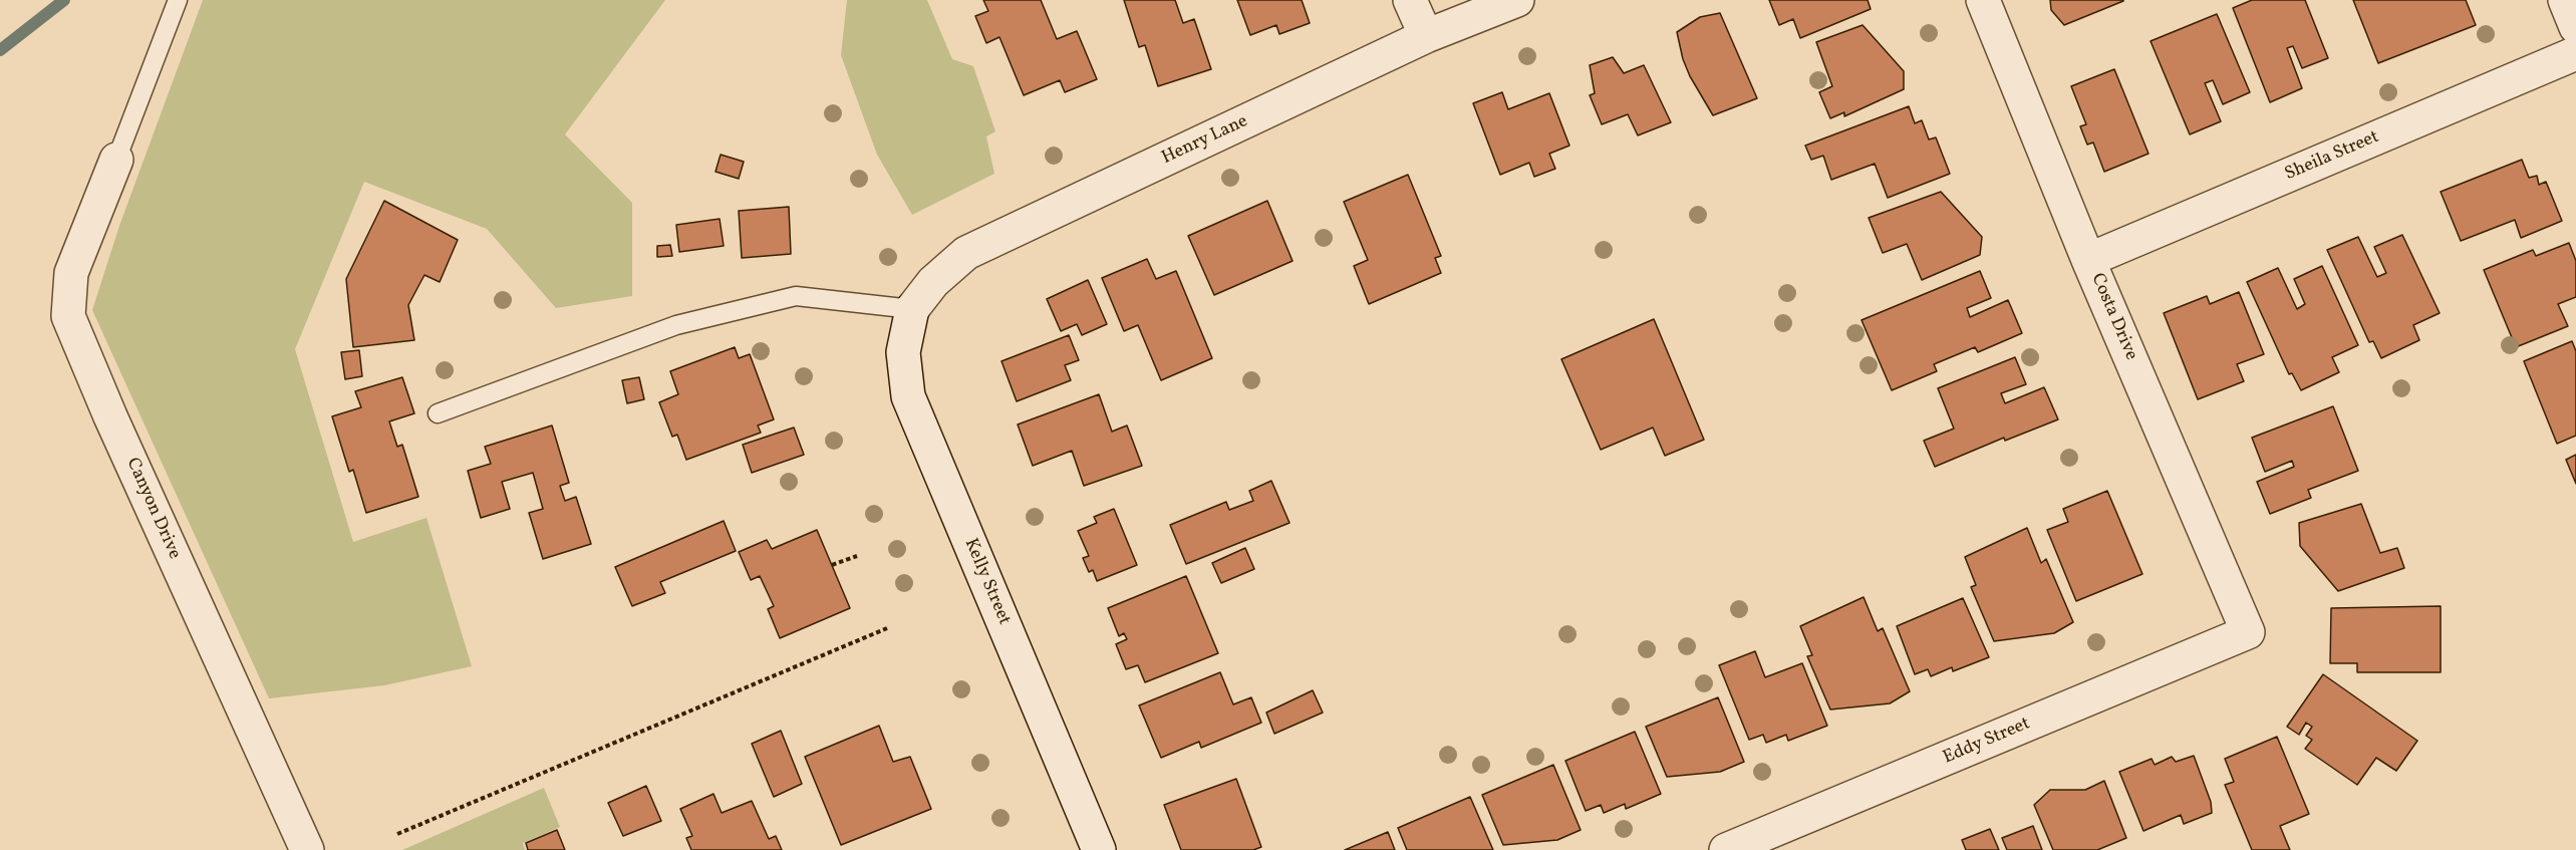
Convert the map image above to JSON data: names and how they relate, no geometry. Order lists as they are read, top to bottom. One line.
{"streets":{"street":["Henry Lane","Sheila Street","Costa Drive","Canyon Drive","Kelly Street","Eddy Street"]},"crossings":[["Henry Lane","Kelly Street"],["Sheila Street","Costa Drive"],["Costa Drive","Eddy Street"]]}
